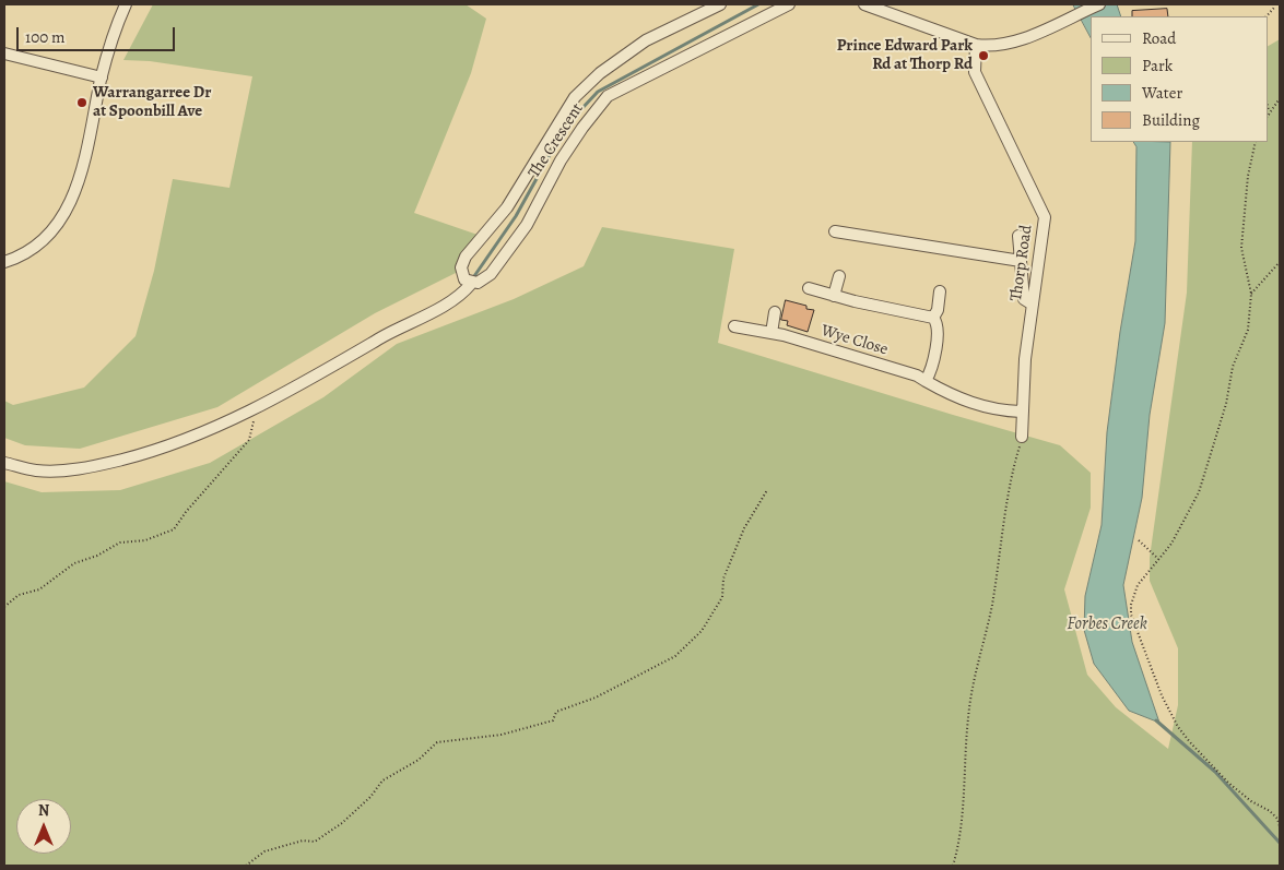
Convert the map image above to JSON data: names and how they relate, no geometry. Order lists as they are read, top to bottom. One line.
{"streets":{"street":["The Crescent","Thorp Road","Wye Close"]},"crossings":[["Thorp Road","Wye Close"]],"water":["Forbes Creek"],"places":["Prince Edward Park Rd at Thorp Rd","Warrangarree Dr at Spoonbill Ave"],"legend":["Road","Park","Water","Building"],"scale_bar":"100 m","north":"top"}
